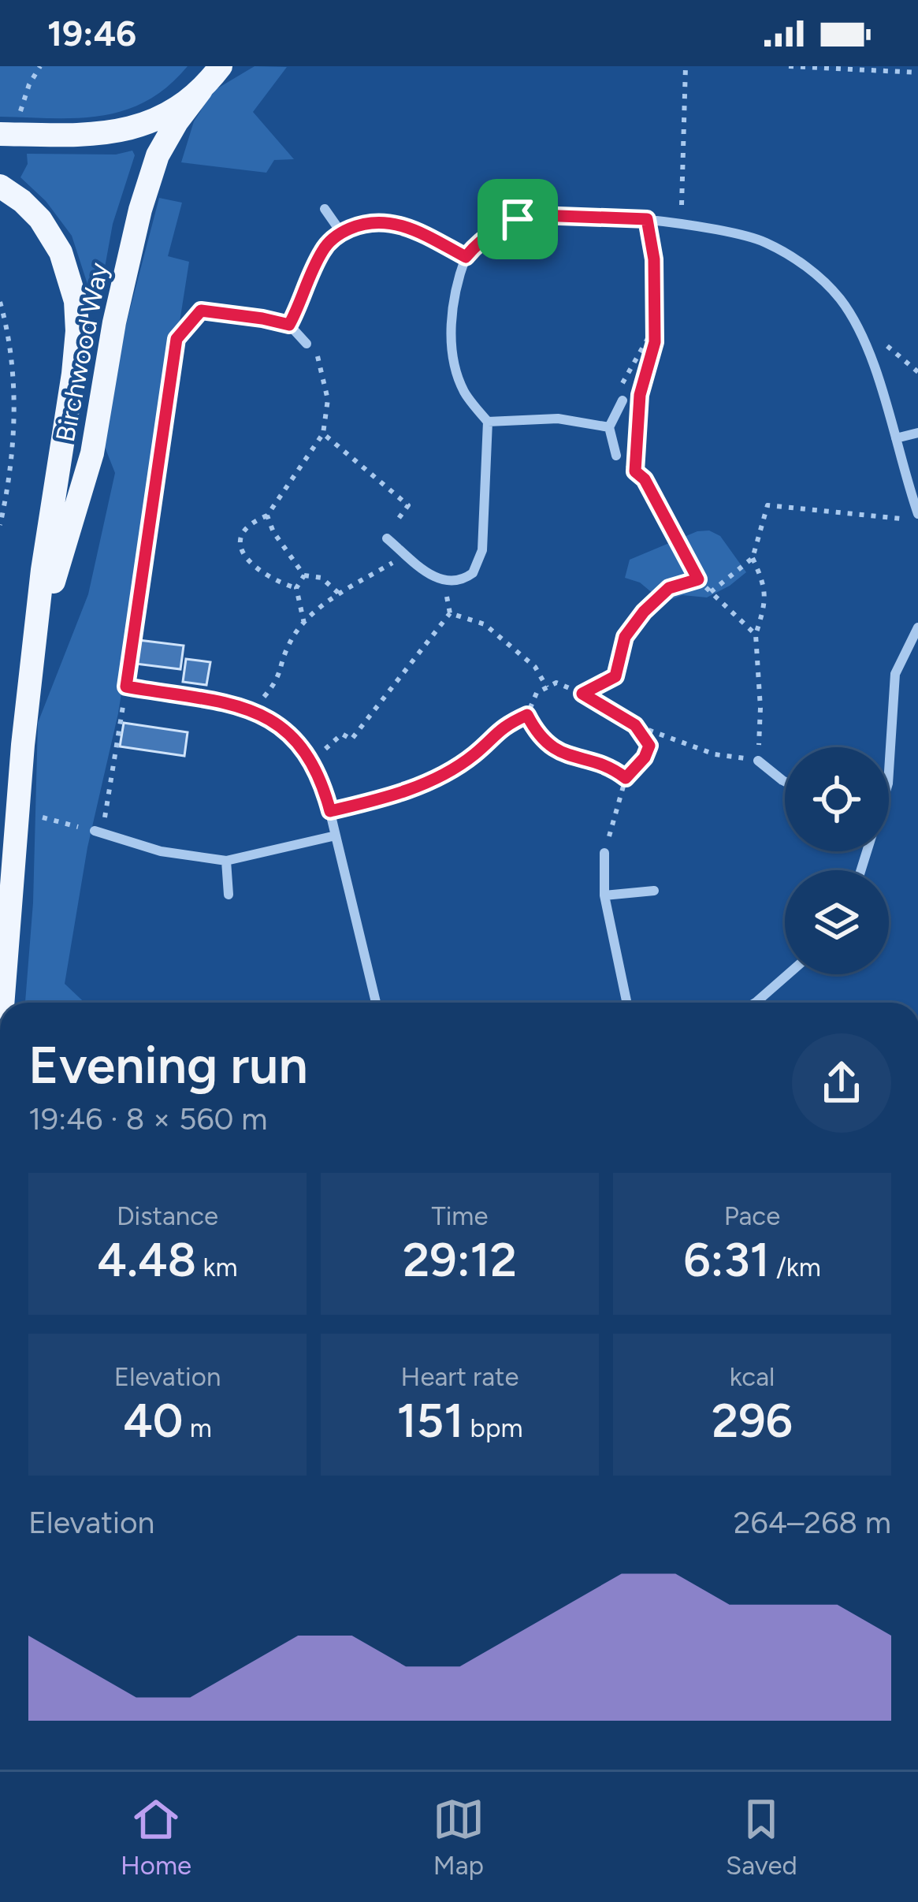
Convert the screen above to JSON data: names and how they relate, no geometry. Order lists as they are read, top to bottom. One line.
{"streets":{"main road":["Birchwood Way"]},"page":{"status":"19:46","heading":["Evening run","19:46 · 8 × 560 m"],"stats":[["Distance","4.48 km"],["Time","29:12"],["Pace","6:31 /km"],["Elevation","40 m"],["Heart rate","151 bpm"],["kcal","296"]],"chart":["Elevation","264–268 m"],"tabs":["Home","Map","Saved"]}}
